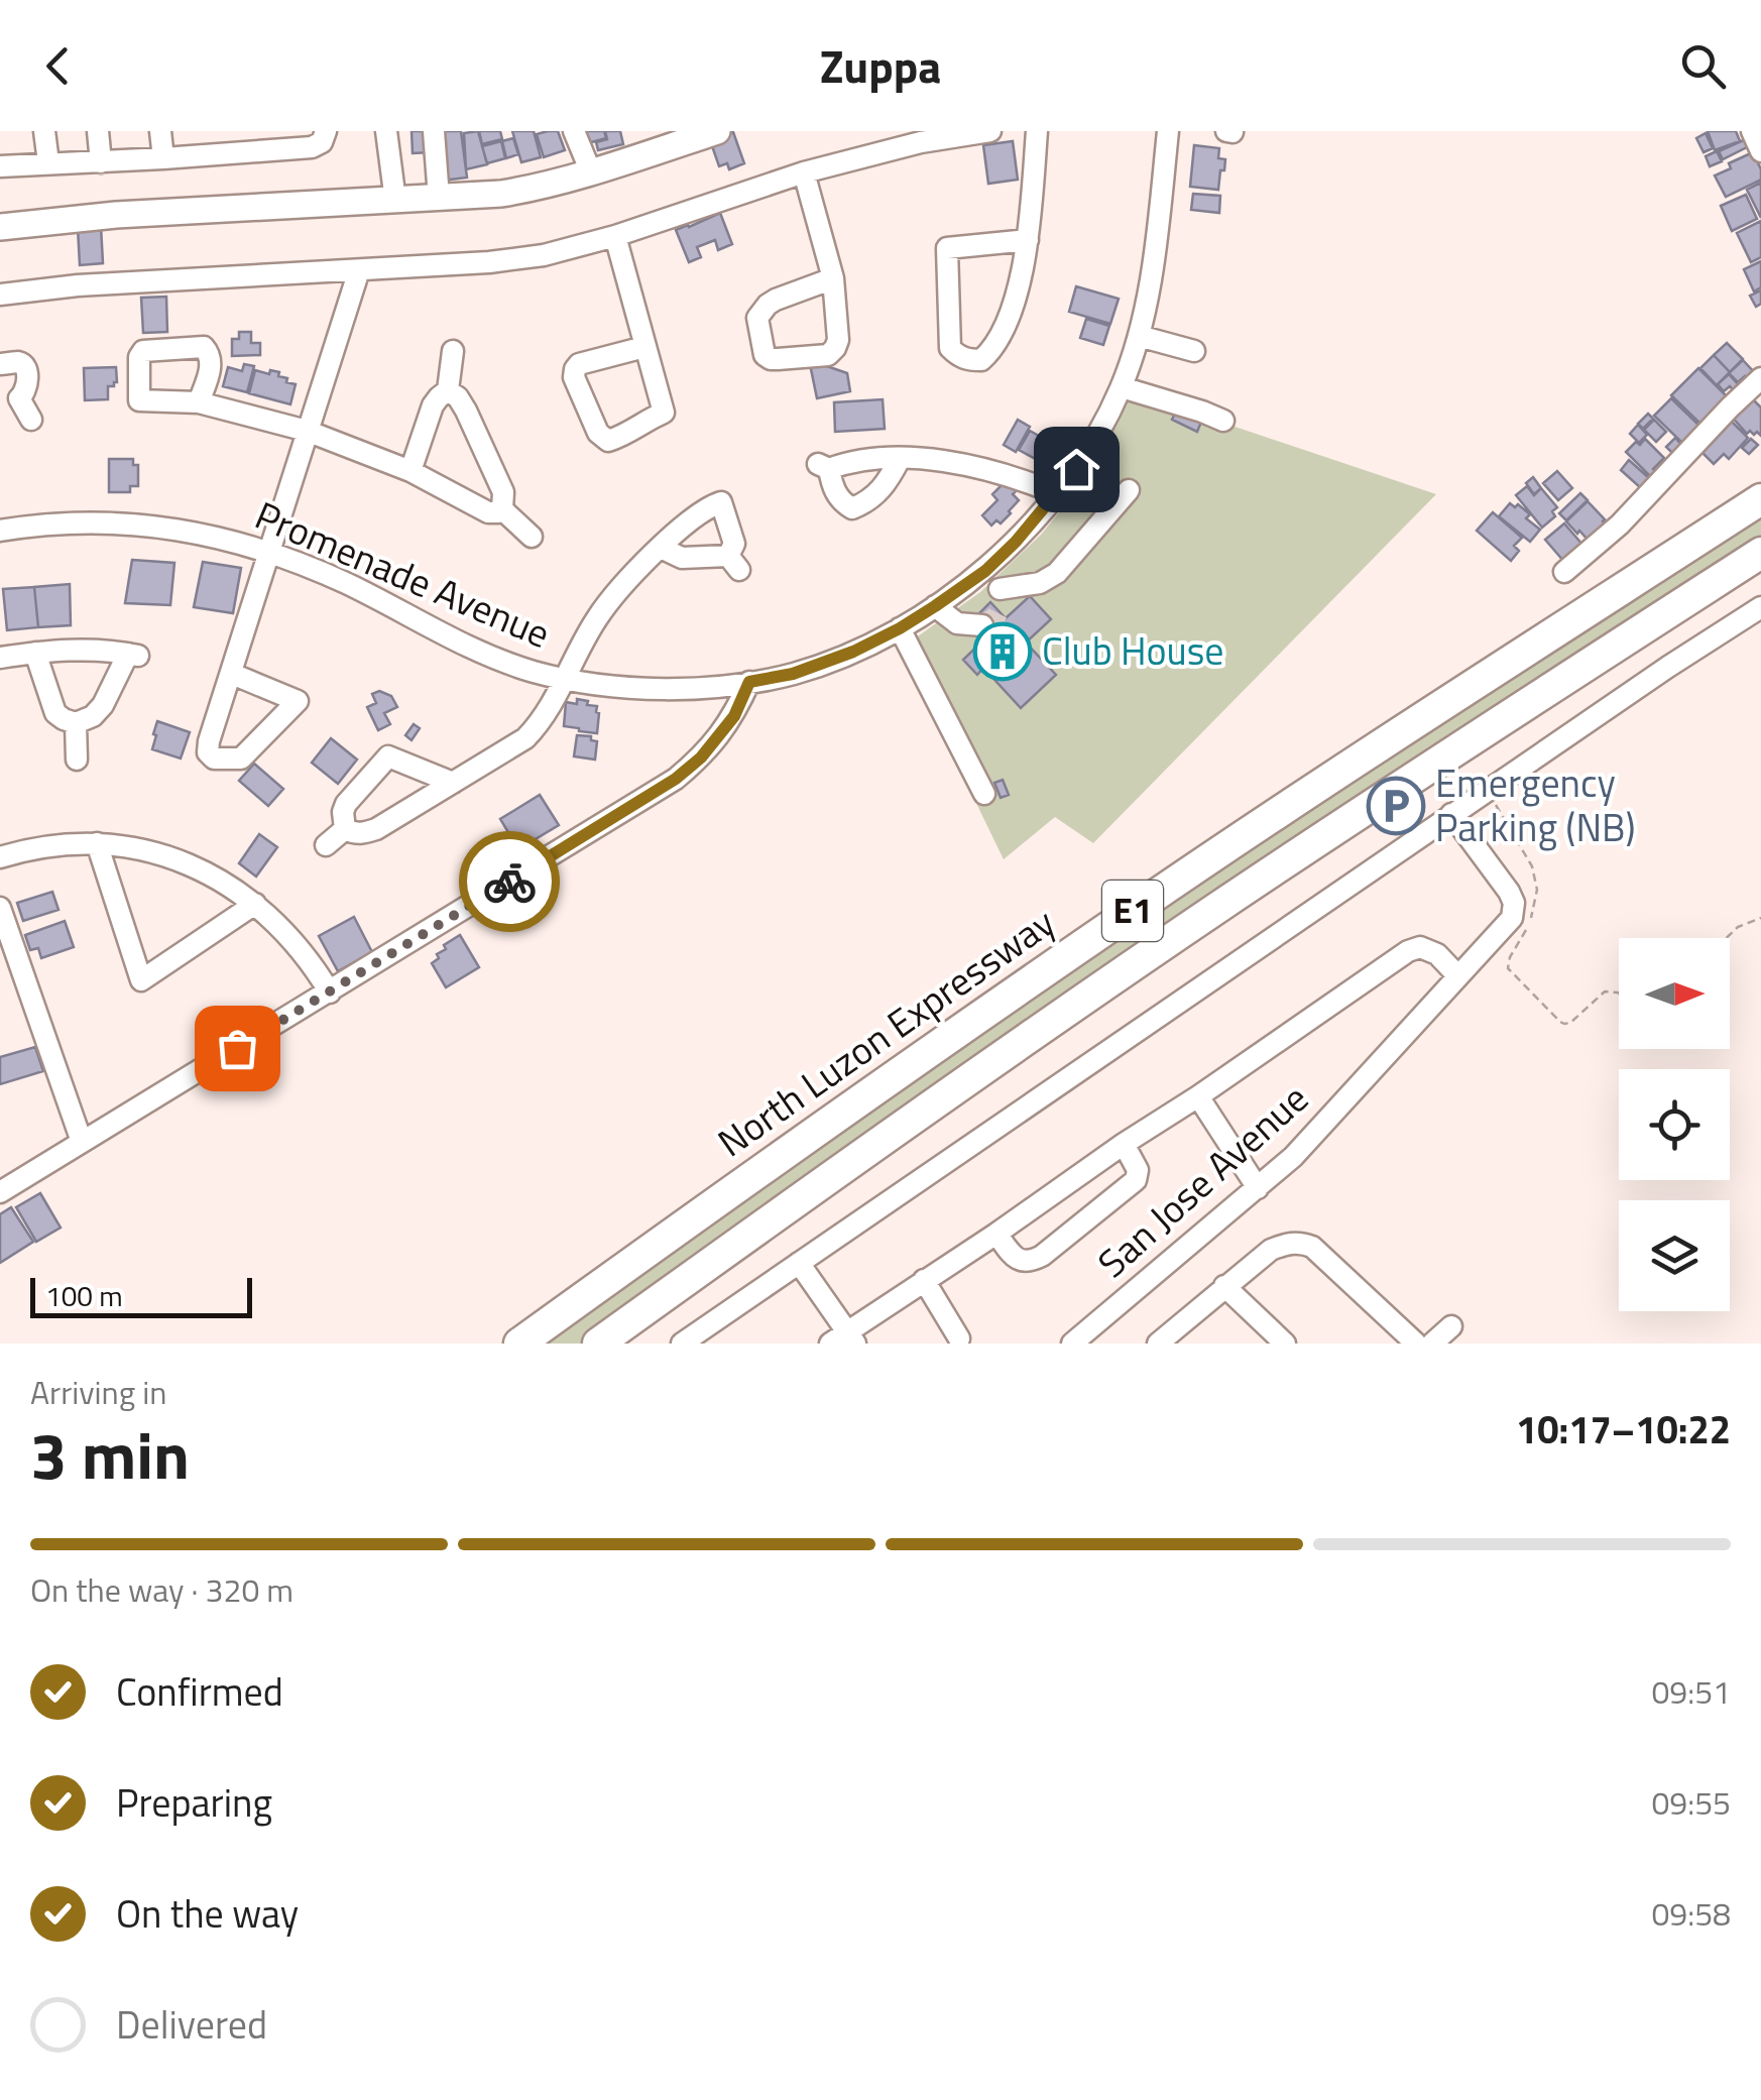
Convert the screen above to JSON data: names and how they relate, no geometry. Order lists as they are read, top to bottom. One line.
{"streets":{"highway":["E1","North Luzon Expressway"],"street":["Promenade Avenue","San Jose Avenue"]},"places":{"building":["Club House"],"parking":["Emergency Parking (NB)"]},"scale_bar":"100 m","north":"right","page":{"header":"Zuppa","scale":"100 m","heading":["3 min","Arriving in","10:17–10:22"],"bar":"On the way · 320 m","list":[["Confirmed","09:51"],["Preparing","09:55"],["On the way","09:58"],"Delivered"]}}
